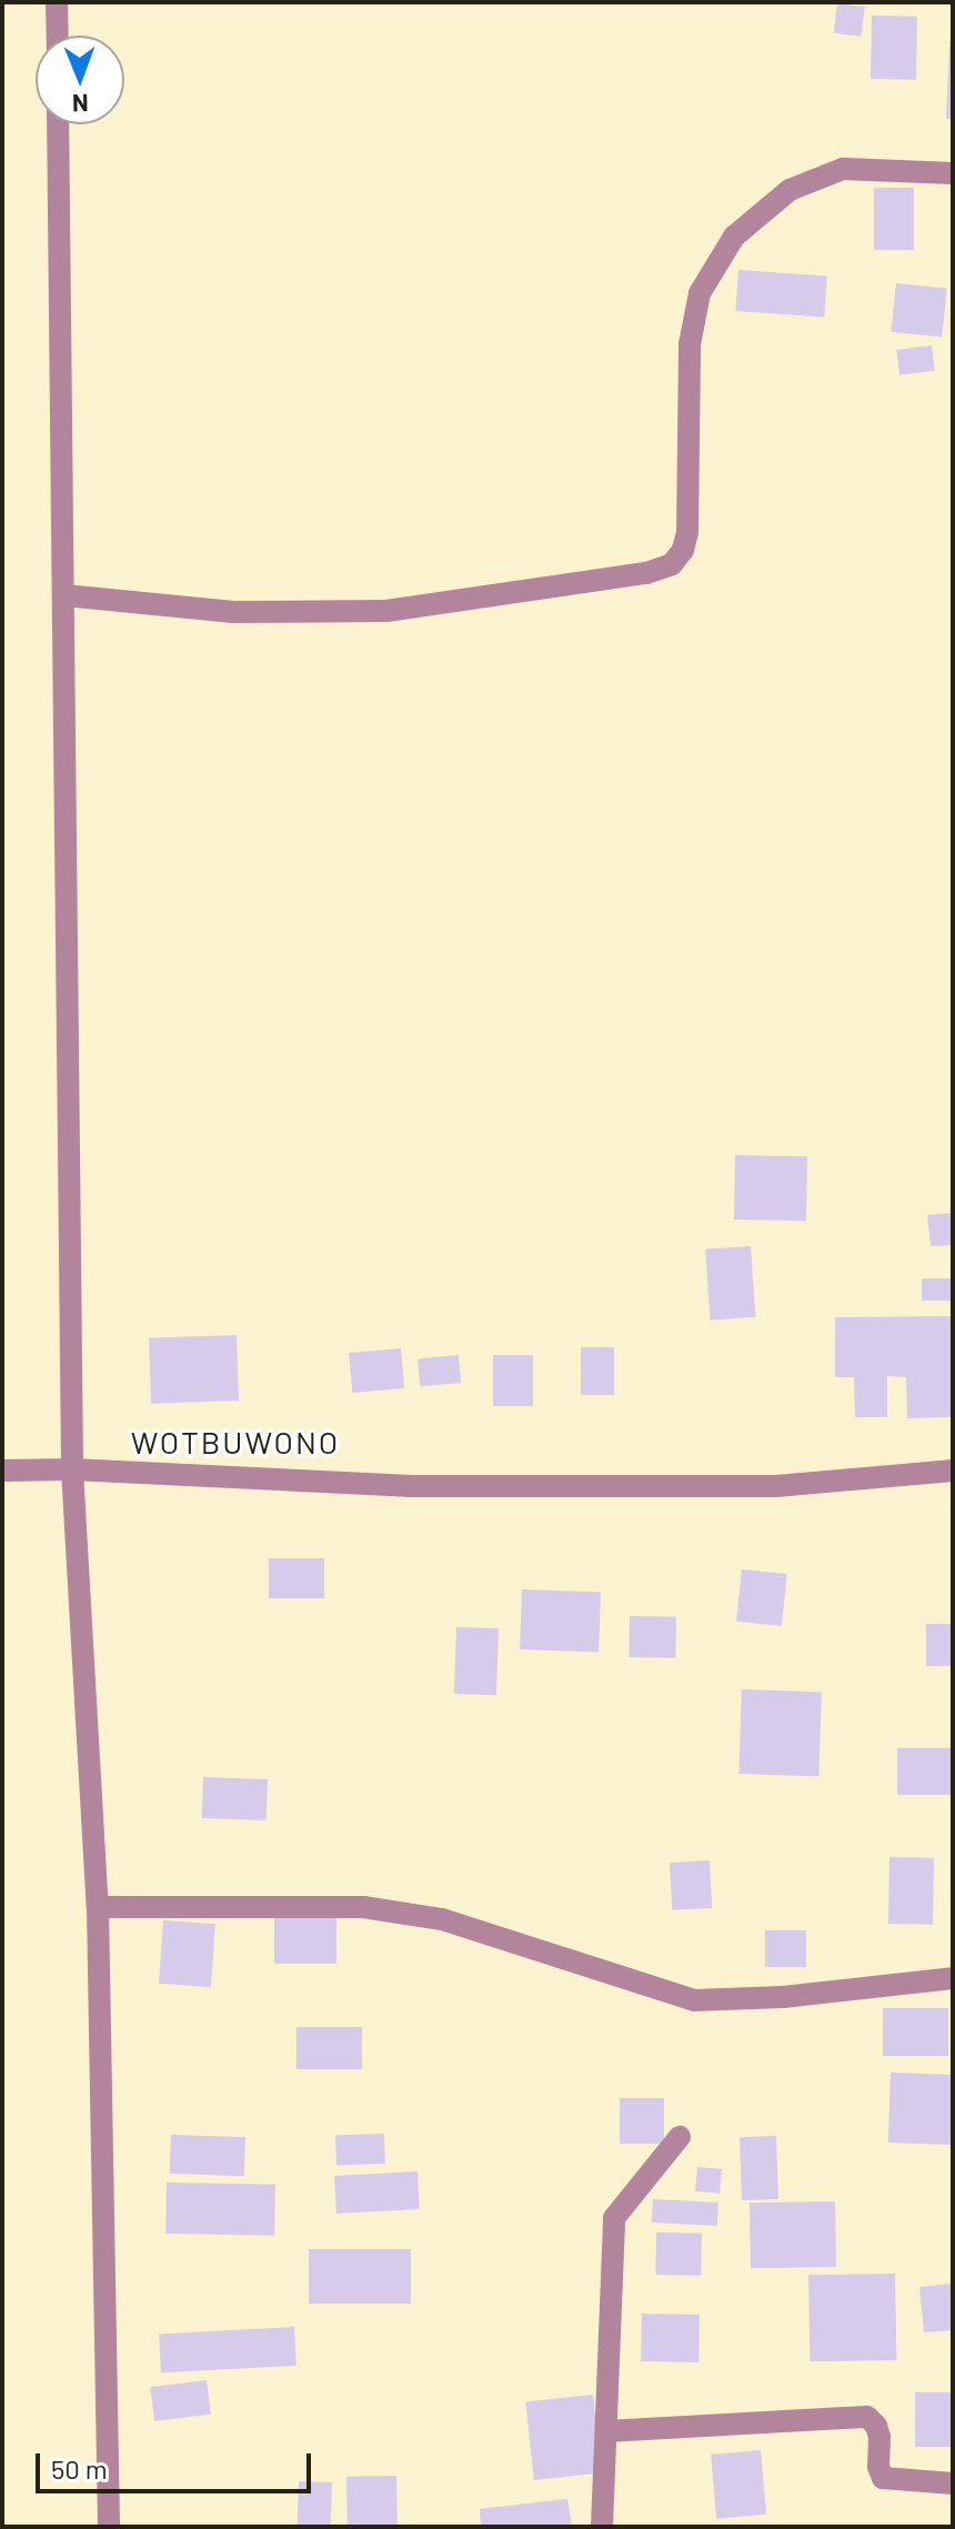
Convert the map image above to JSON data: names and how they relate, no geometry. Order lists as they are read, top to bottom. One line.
{"districts":["WOTBUWONO"],"scale_bar":"50 m","north":"bottom"}
